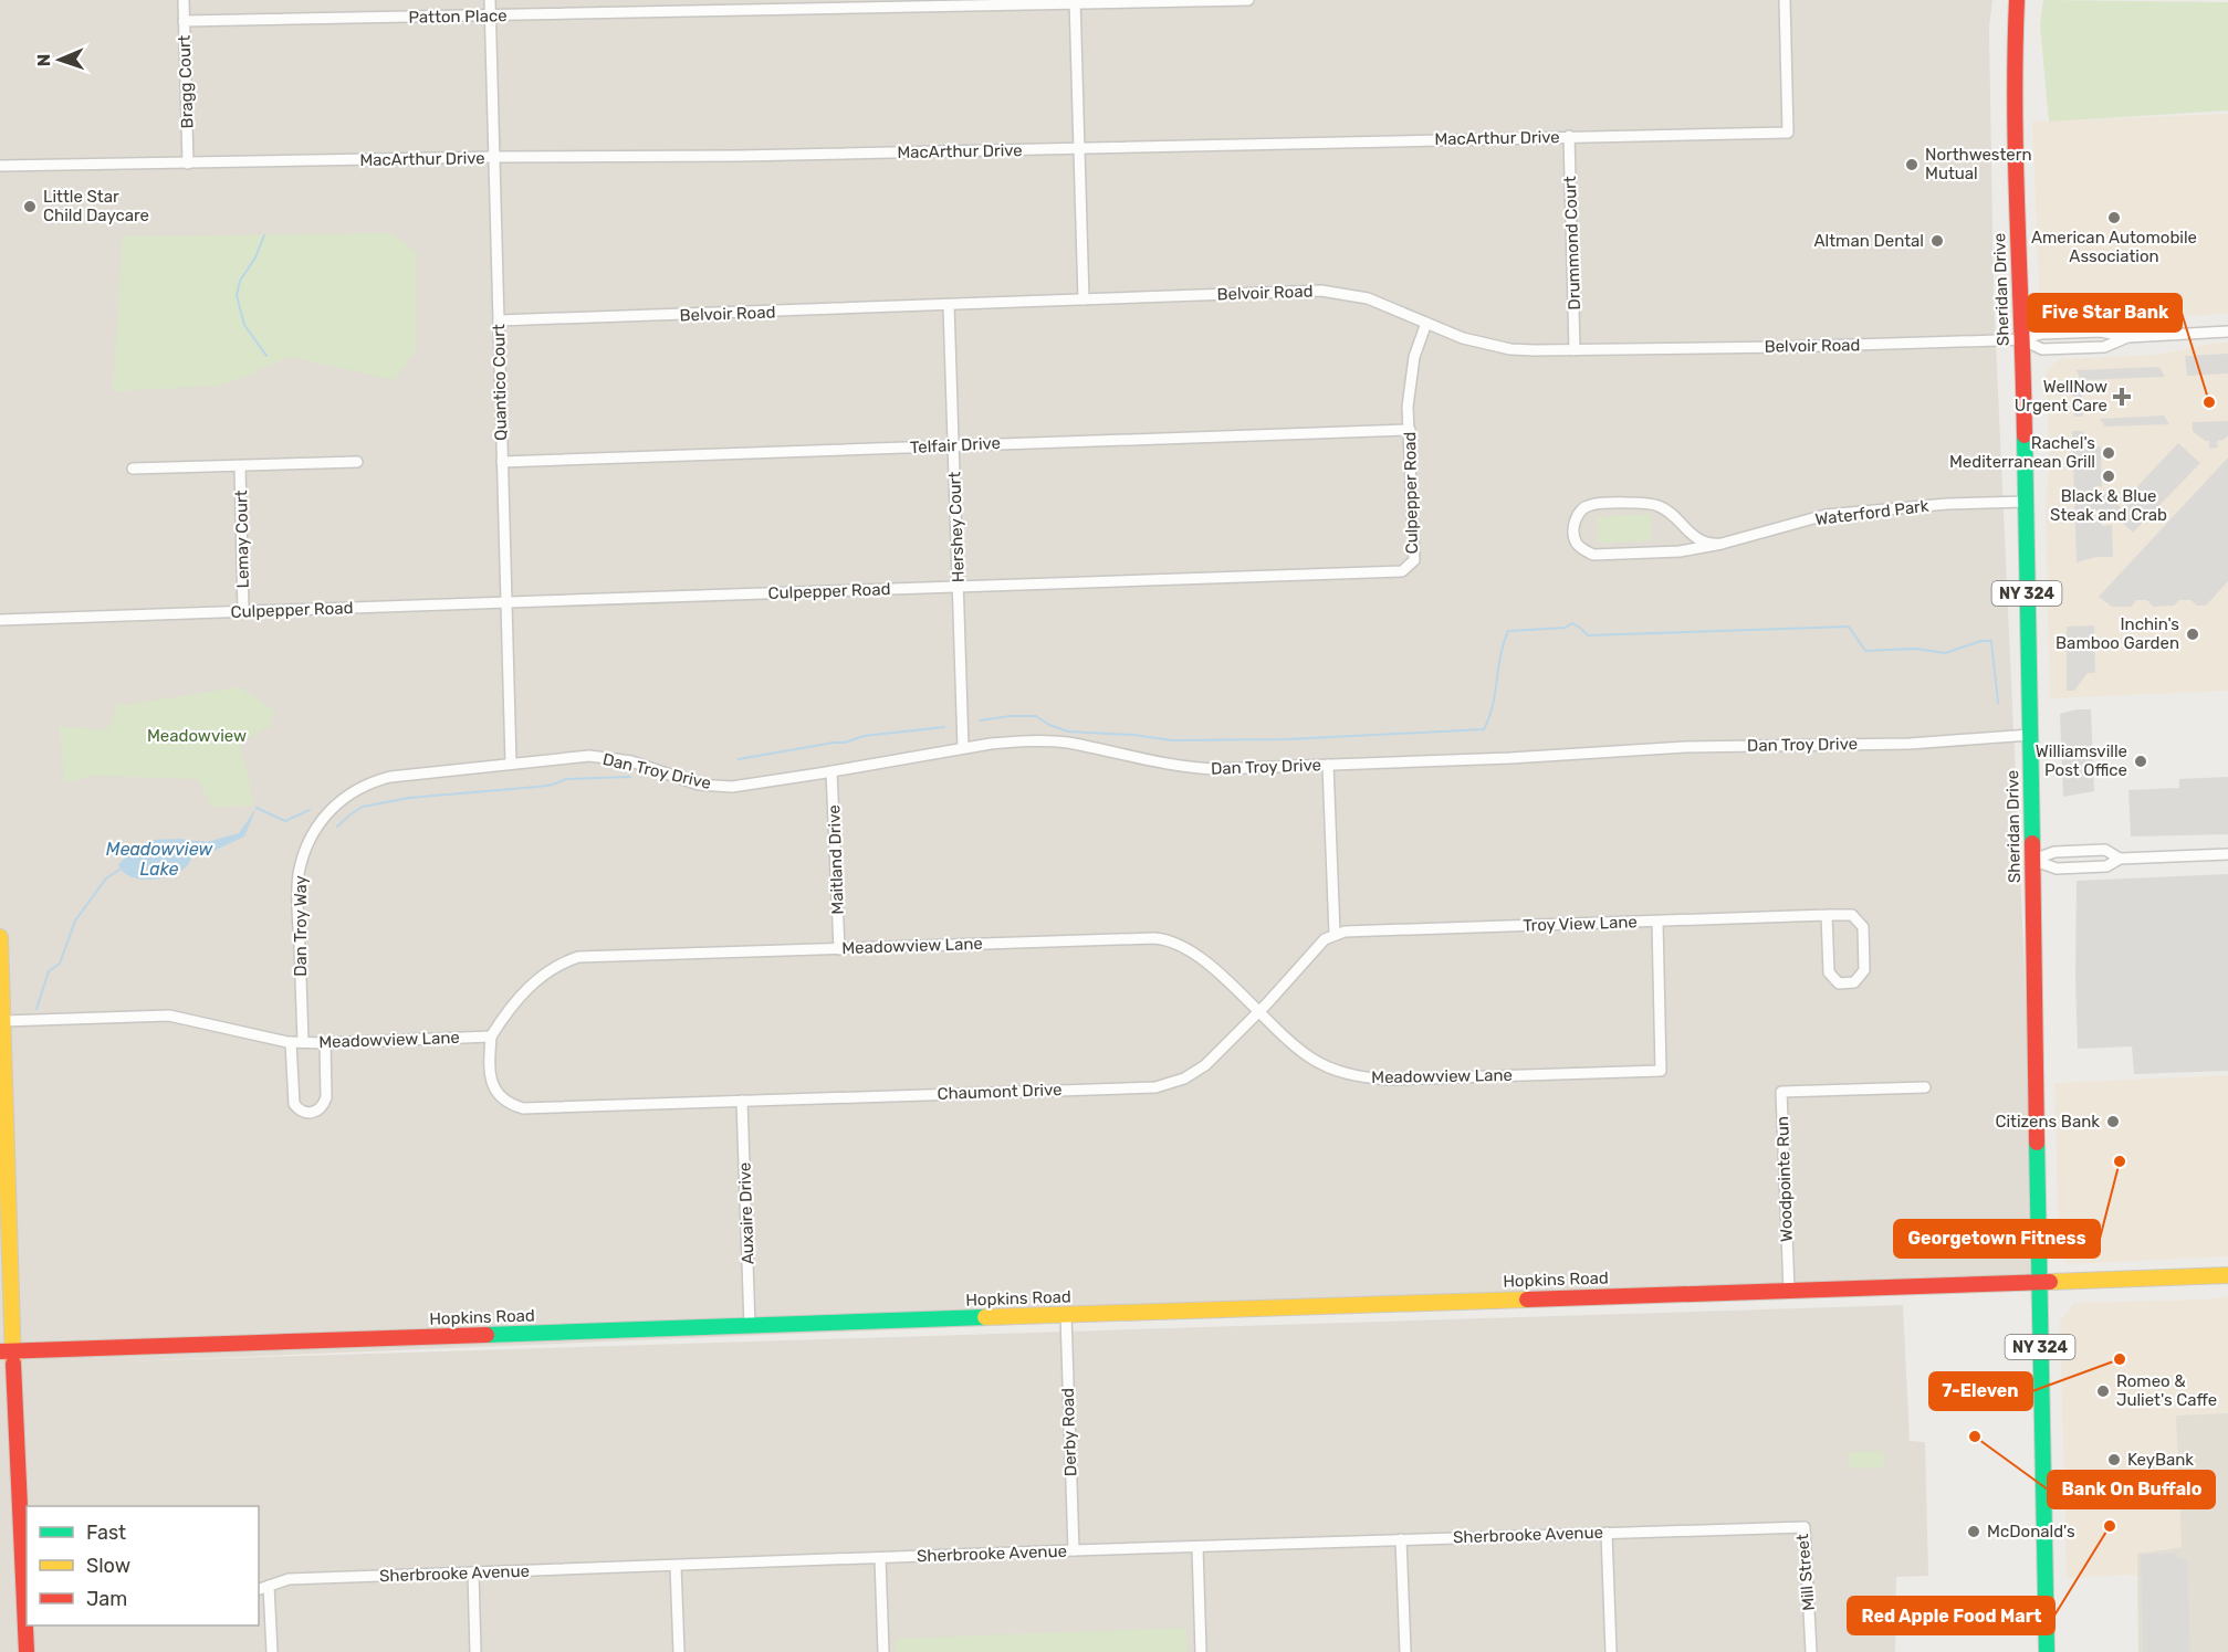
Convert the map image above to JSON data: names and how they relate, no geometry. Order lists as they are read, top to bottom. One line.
{"streets":{"main road":["Sheridan Drive","NY 324","Hopkins Road"],"street":["Patton Place","Bragg Court","MacArthur Drive","Drummond Court","Belvoir Road","Quantico Court","Telfair Drive","Culpepper Road","Waterford Park","Hershey Court","Lemay Court","Dan Troy Drive","Maitland Drive","Troy View Lane","Dan Troy Way","Meadowview Lane","Chaumont Drive","Woodpointe Run","Auxaire Drive","Derby Road","Sherbrooke Avenue","Mill Street"]},"crossings":[["Patton Place","Bragg Court"],["Patton Place","Quantico Court"],["Bragg Court","MacArthur Drive"],["MacArthur Drive","Drummond Court"],["MacArthur Drive","Quantico Court"],["Drummond Court","Belvoir Road"],["Sheridan Drive","Belvoir Road"],["Sheridan Drive","Waterford Park"],["Sheridan Drive","Dan Troy Drive"],["Sheridan Drive","Hopkins Road"],["Belvoir Road","Quantico Court"],["Belvoir Road","Culpepper Road"],["Belvoir Road","Hershey Court"],["Quantico Court","Telfair Drive"],["Quantico Court","Culpepper Road"],["Quantico Court","Dan Troy Drive"],["Quantico Court","Dan Troy Way"],["Telfair Drive","Culpepper Road"],["Telfair Drive","Hershey Court"],["Culpepper Road","Hershey Court"],["Culpepper Road","Lemay Court"],["Hershey Court","Dan Troy Drive"],["Dan Troy Drive","Maitland Drive"],["Dan Troy Drive","Dan Troy Way"],["Maitland Drive","Meadowview Lane"],["Troy View Lane","Meadowview Lane"],["Troy View Lane","Chaumont Drive"],["Dan Troy Way","Meadowview Lane"],["Meadowview Lane","Chaumont Drive"],["Chaumont Drive","Auxaire Drive"],["Woodpointe Run","Hopkins Road"],["Auxaire Drive","Hopkins Road"],["Hopkins Road","Derby Road"],["Derby Road","Sherbrooke Avenue"],["Sherbrooke Avenue","Mill Street"]],"water":["Meadowview Lake"],"parks":["Meadowview"],"places":{"other":["Northwestern Mutual","Little Star Child Daycare","American Automobile Association","Altman Dental","Five Star Bank","Rachel's Mediterranean Grill","Black & Blue Steak and Crab","Inchin's Bamboo Garden","Williamsville Post Office","Citizens Bank","Georgetown Fitness","7-Eleven","Romeo & Juliet's Caffe","Bank On Buffalo","KeyBank","Red Apple Food Mart","McDonald's"],"health":["WellNow Urgent Care"]},"legend":["Fast","Slow","Jam"],"north":"left"}
